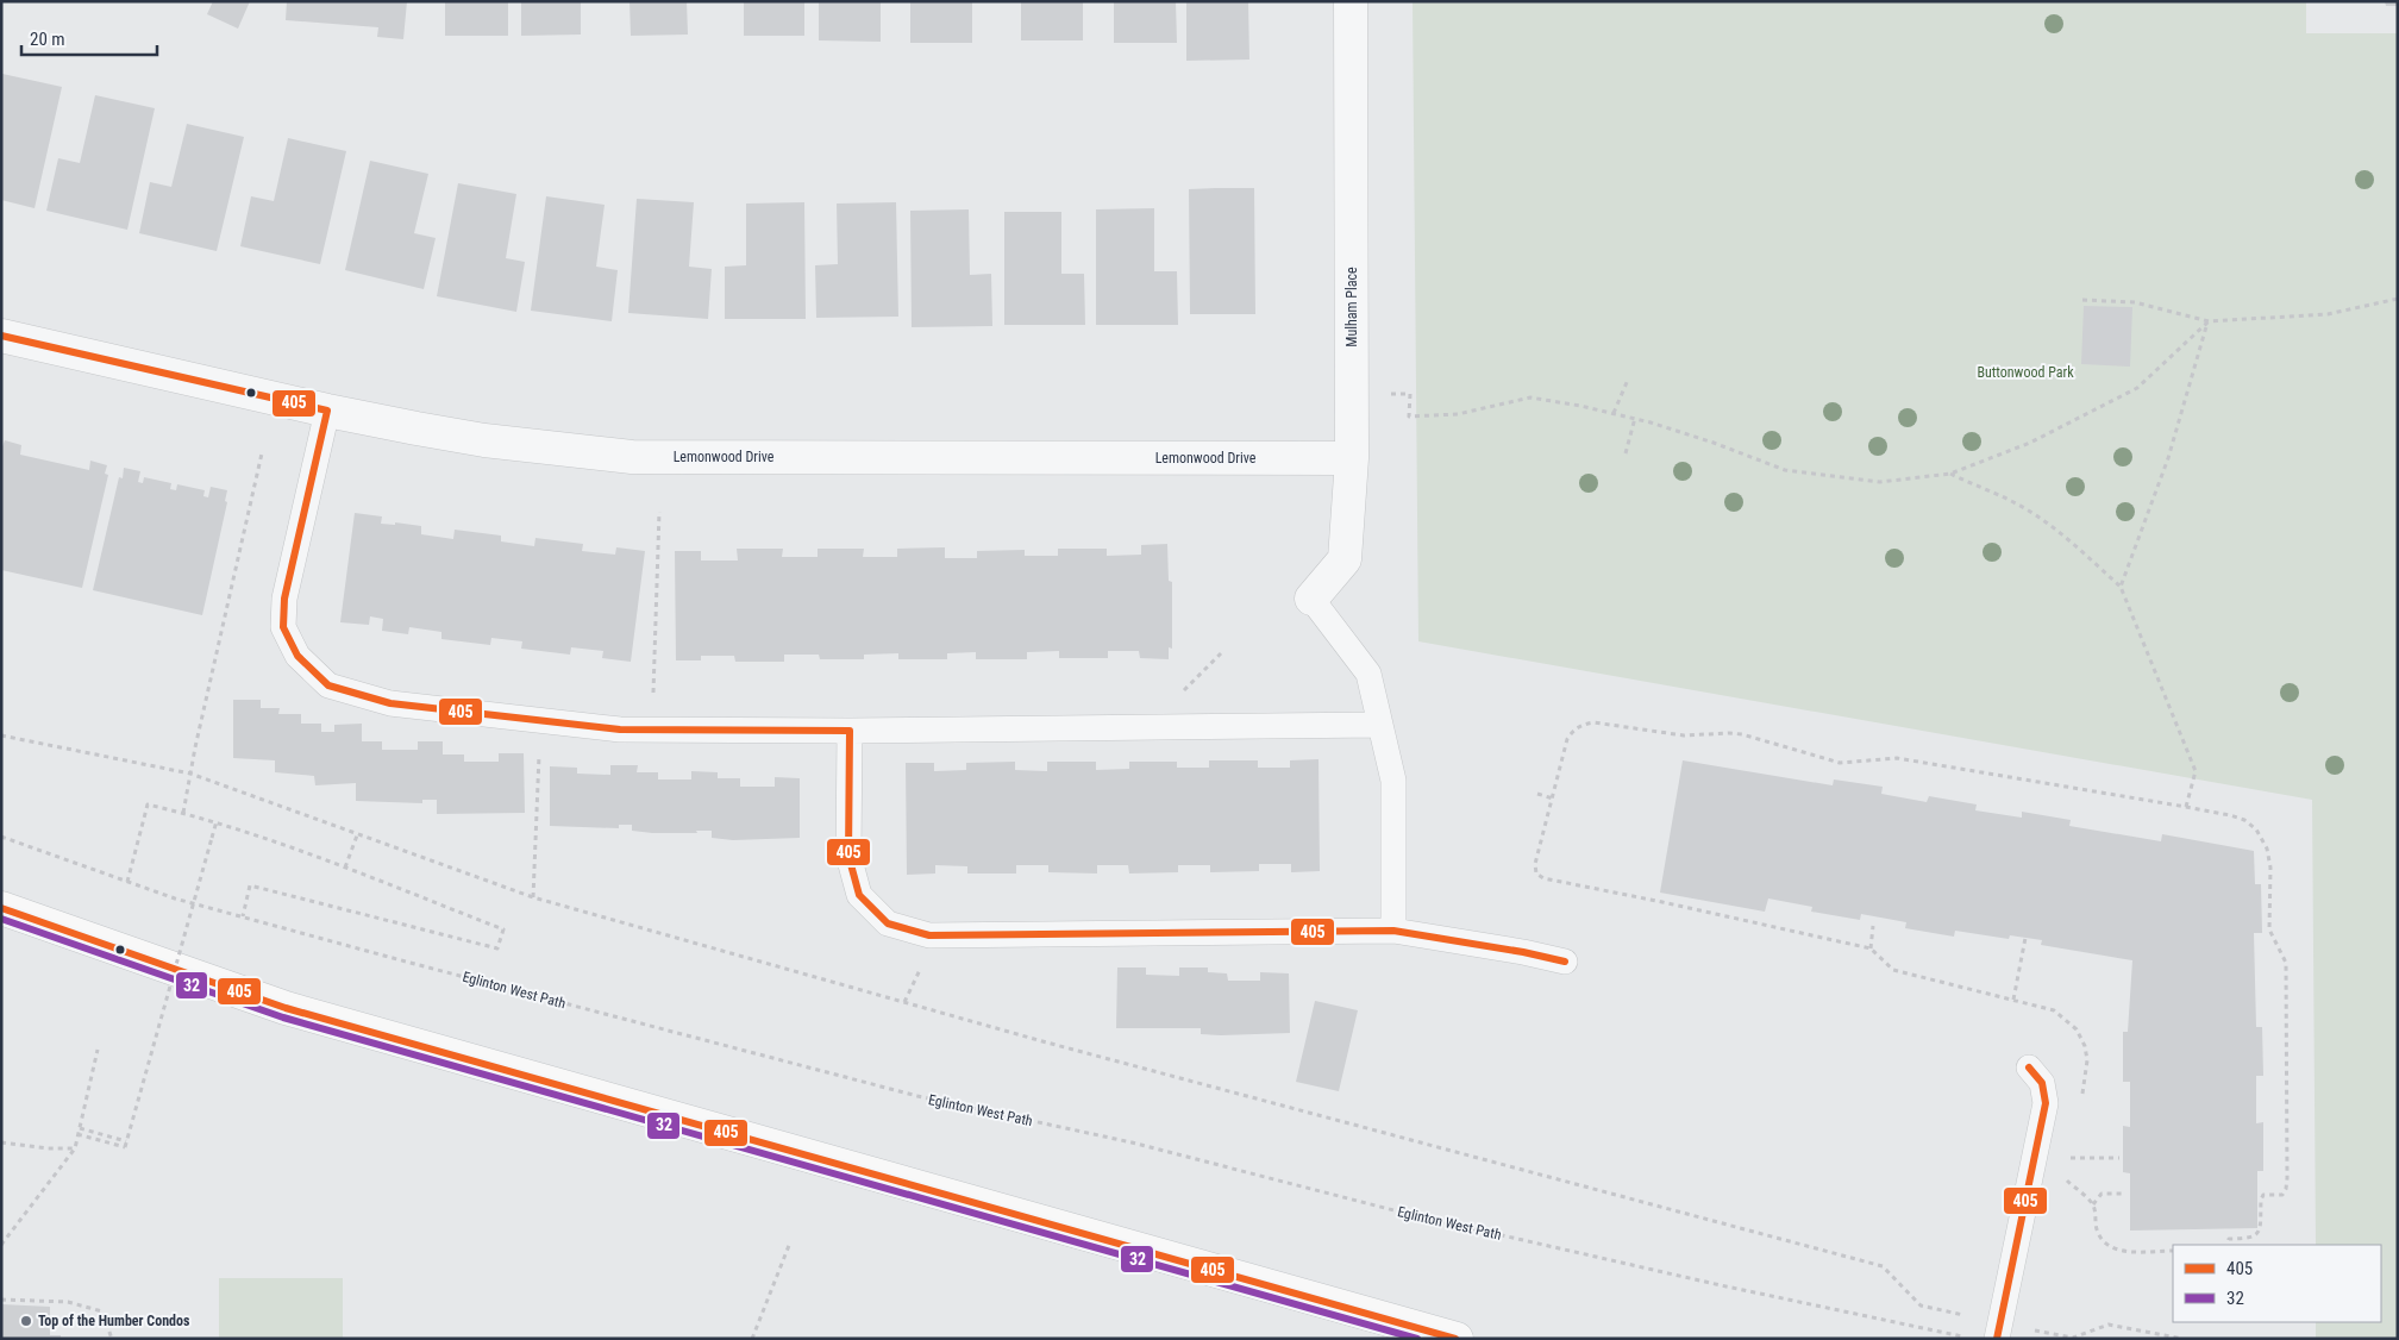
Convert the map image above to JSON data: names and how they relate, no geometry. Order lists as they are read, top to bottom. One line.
{"streets":{"street":["Mulham Place","Lemonwood Drive"],"path":["Eglinton West Path"]},"crossings":[["Mulham Place","Lemonwood Drive"]],"parks":["Buttonwood Park"],"places":["Top of the Humber Condos"],"lines":["transit line 405","transit line 32"],"legend":["405","32"],"scale_bar":"20 m"}
